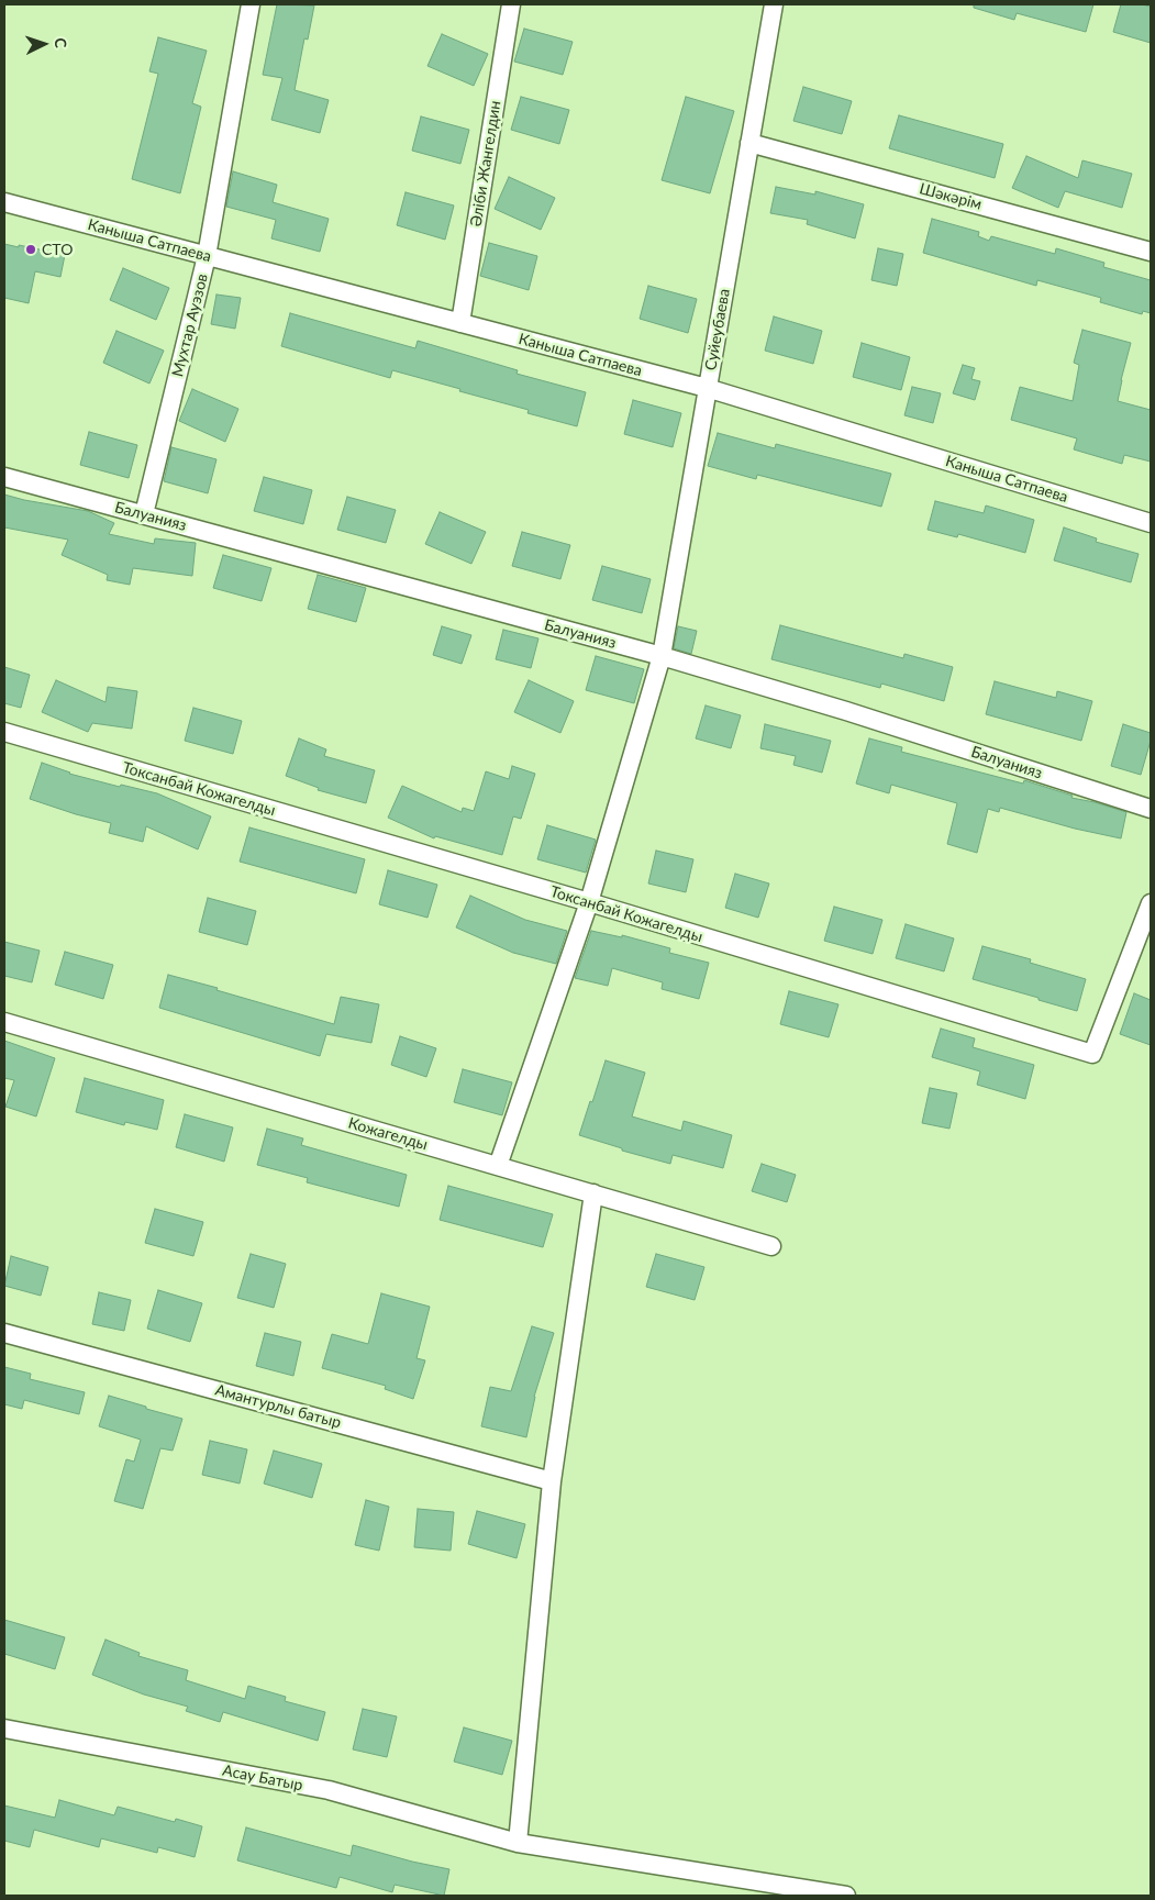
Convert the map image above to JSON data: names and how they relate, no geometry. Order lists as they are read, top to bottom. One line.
{"streets":{"street":["Әліби Жангелдин","Шәкәрім","Каныша Сатпаева","Мухтар Ауэзов","Суйеубаева","Балуанияз","Токсанбай Кожагелды","Кожагелды","Амантурлы батыр","Асау Батыр"]},"crossings":[["Әліби Жангелдин","Каныша Сатпаева"],["Шәкәрім","Суйеубаева"],["Каныша Сатпаева","Мухтар Ауэзов"],["Каныша Сатпаева","Суйеубаева"],["Мухтар Ауэзов","Балуанияз"],["Суйеубаева","Балуанияз"],["Суйеубаева","Токсанбай Кожагелды"],["Суйеубаева","Кожагелды"]],"places":["CTO"],"north":"right"}
